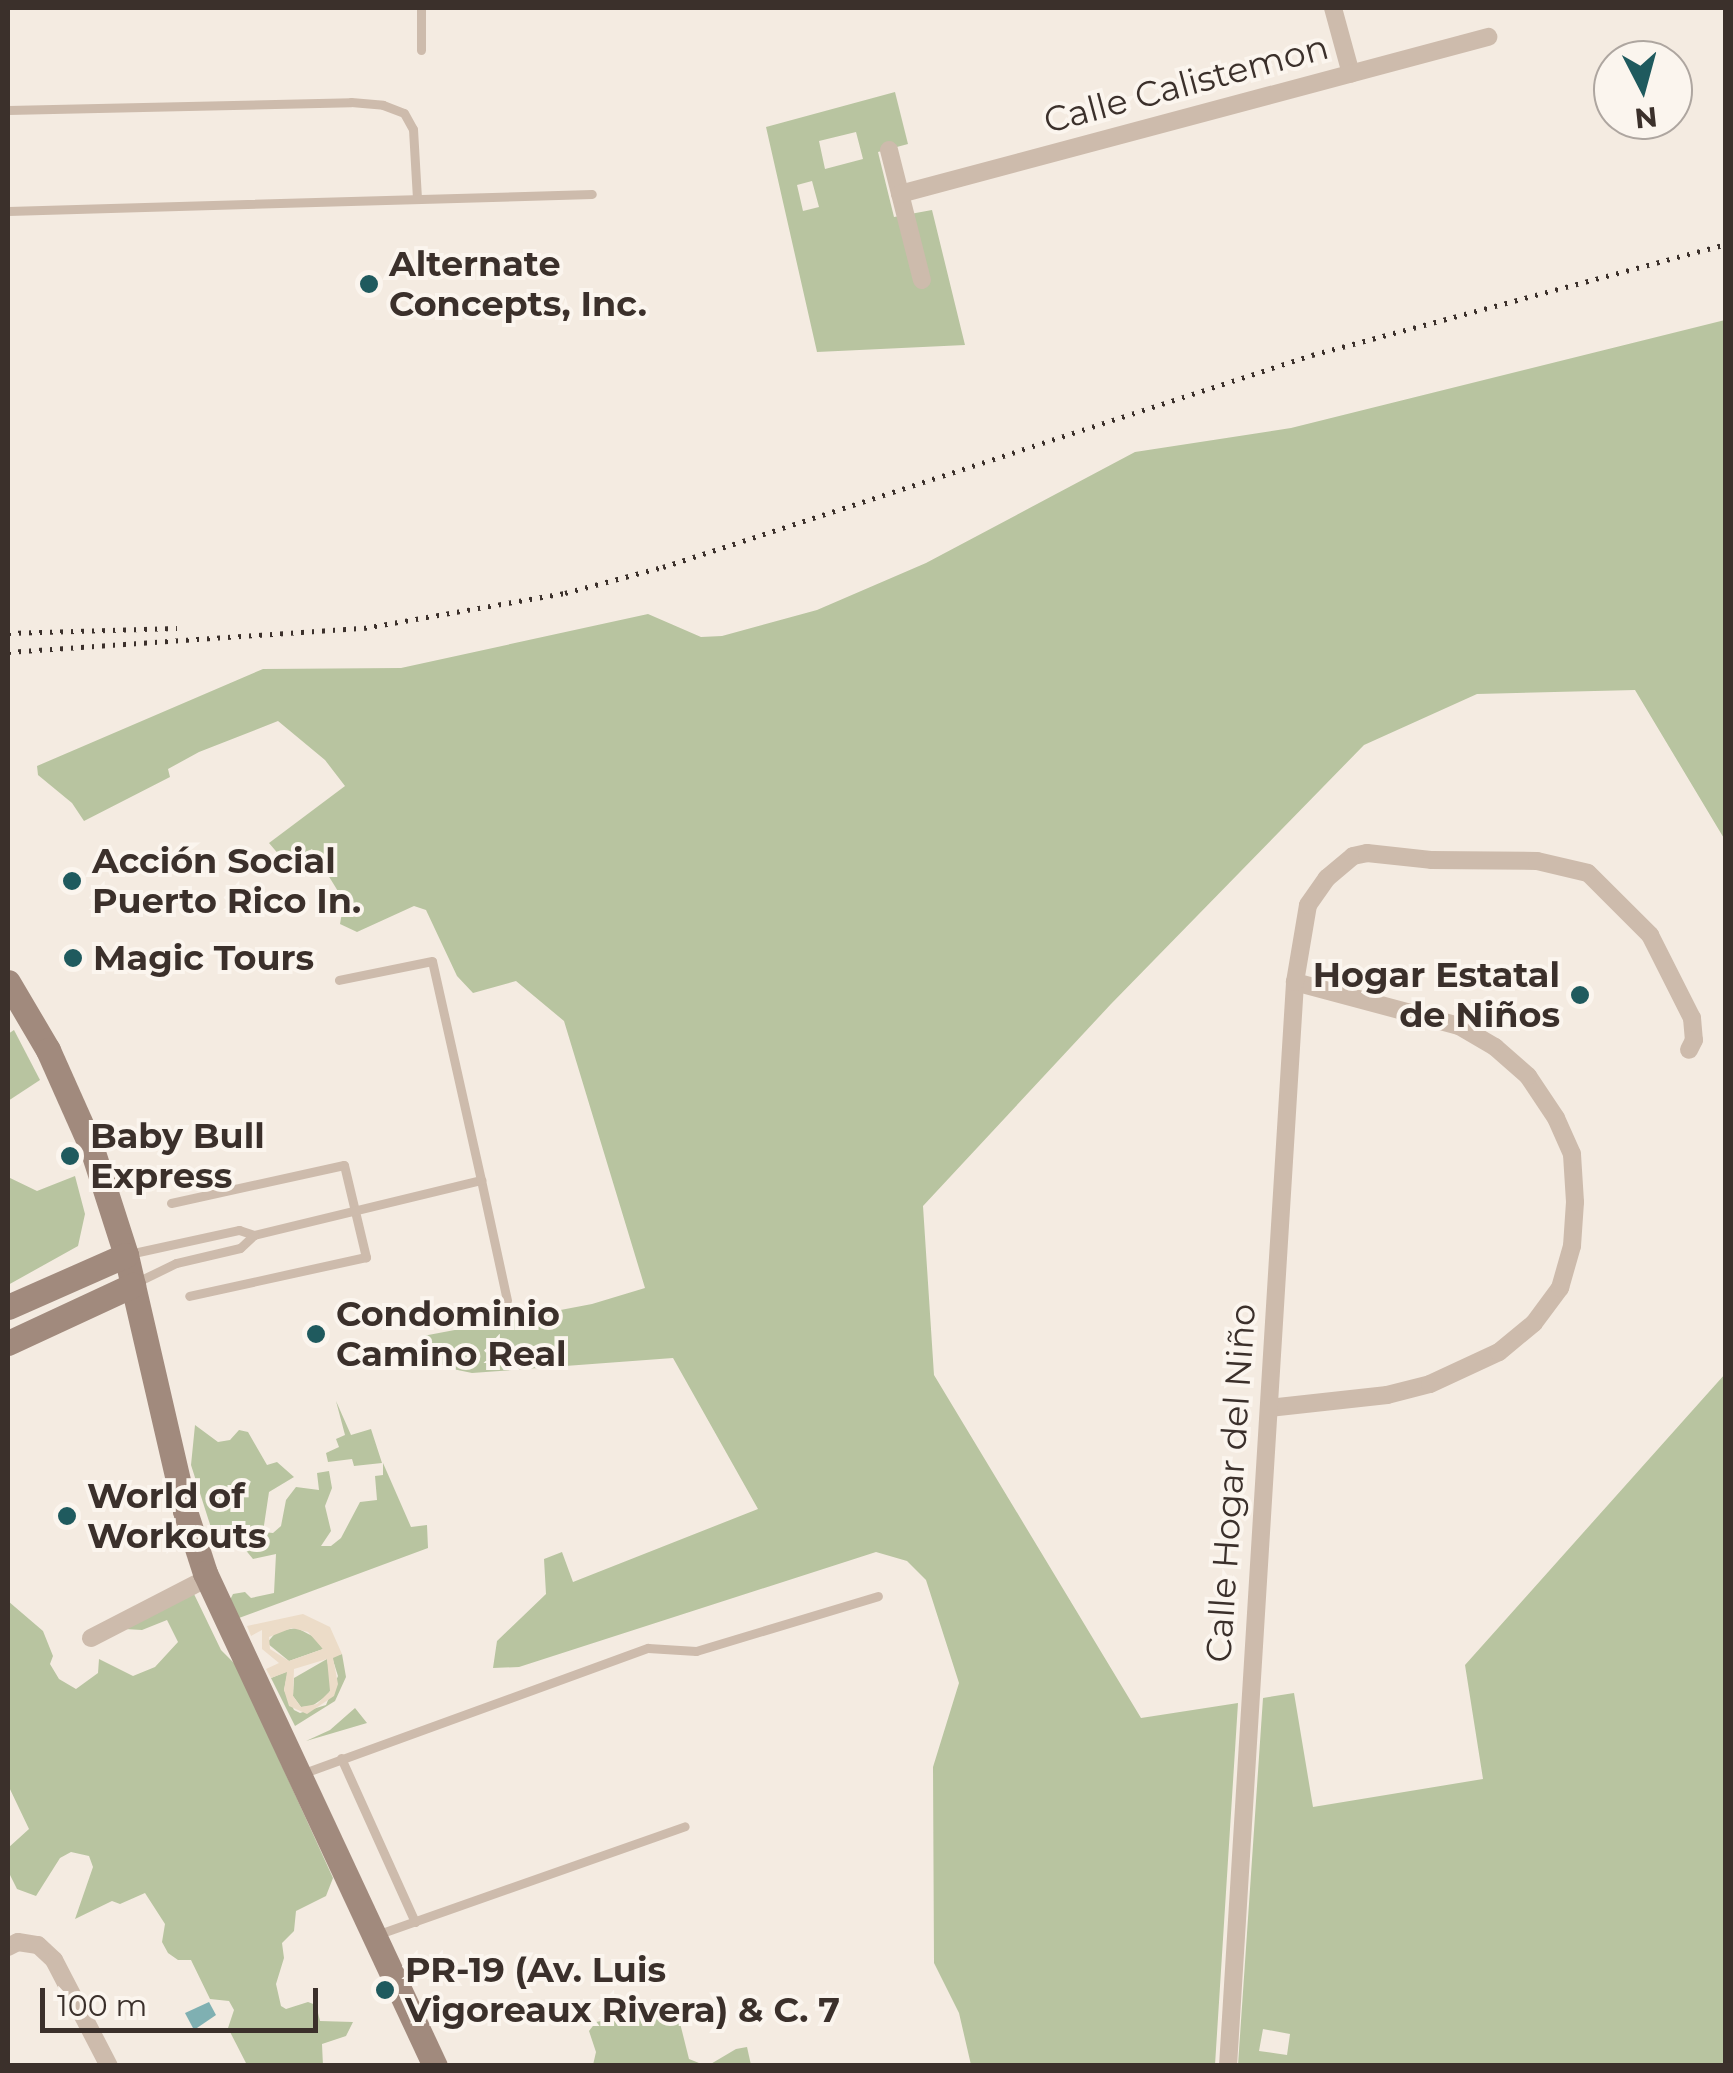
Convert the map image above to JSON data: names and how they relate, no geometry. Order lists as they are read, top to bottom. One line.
{"streets":{"street":["Calle Calistemon","Calle Hogar del Niño"]},"places":["Alternate Concepts, Inc.","Acción Social Puerto Rico In.","Magic Tours","Hogar Estatal de Niños","Baby Bull Express","Condominio Camino Real","World of Workouts","PR-19 (Av. Luis Vigoreaux Rivera) & C. 7"],"scale_bar":"100 m","north":"bottom"}
